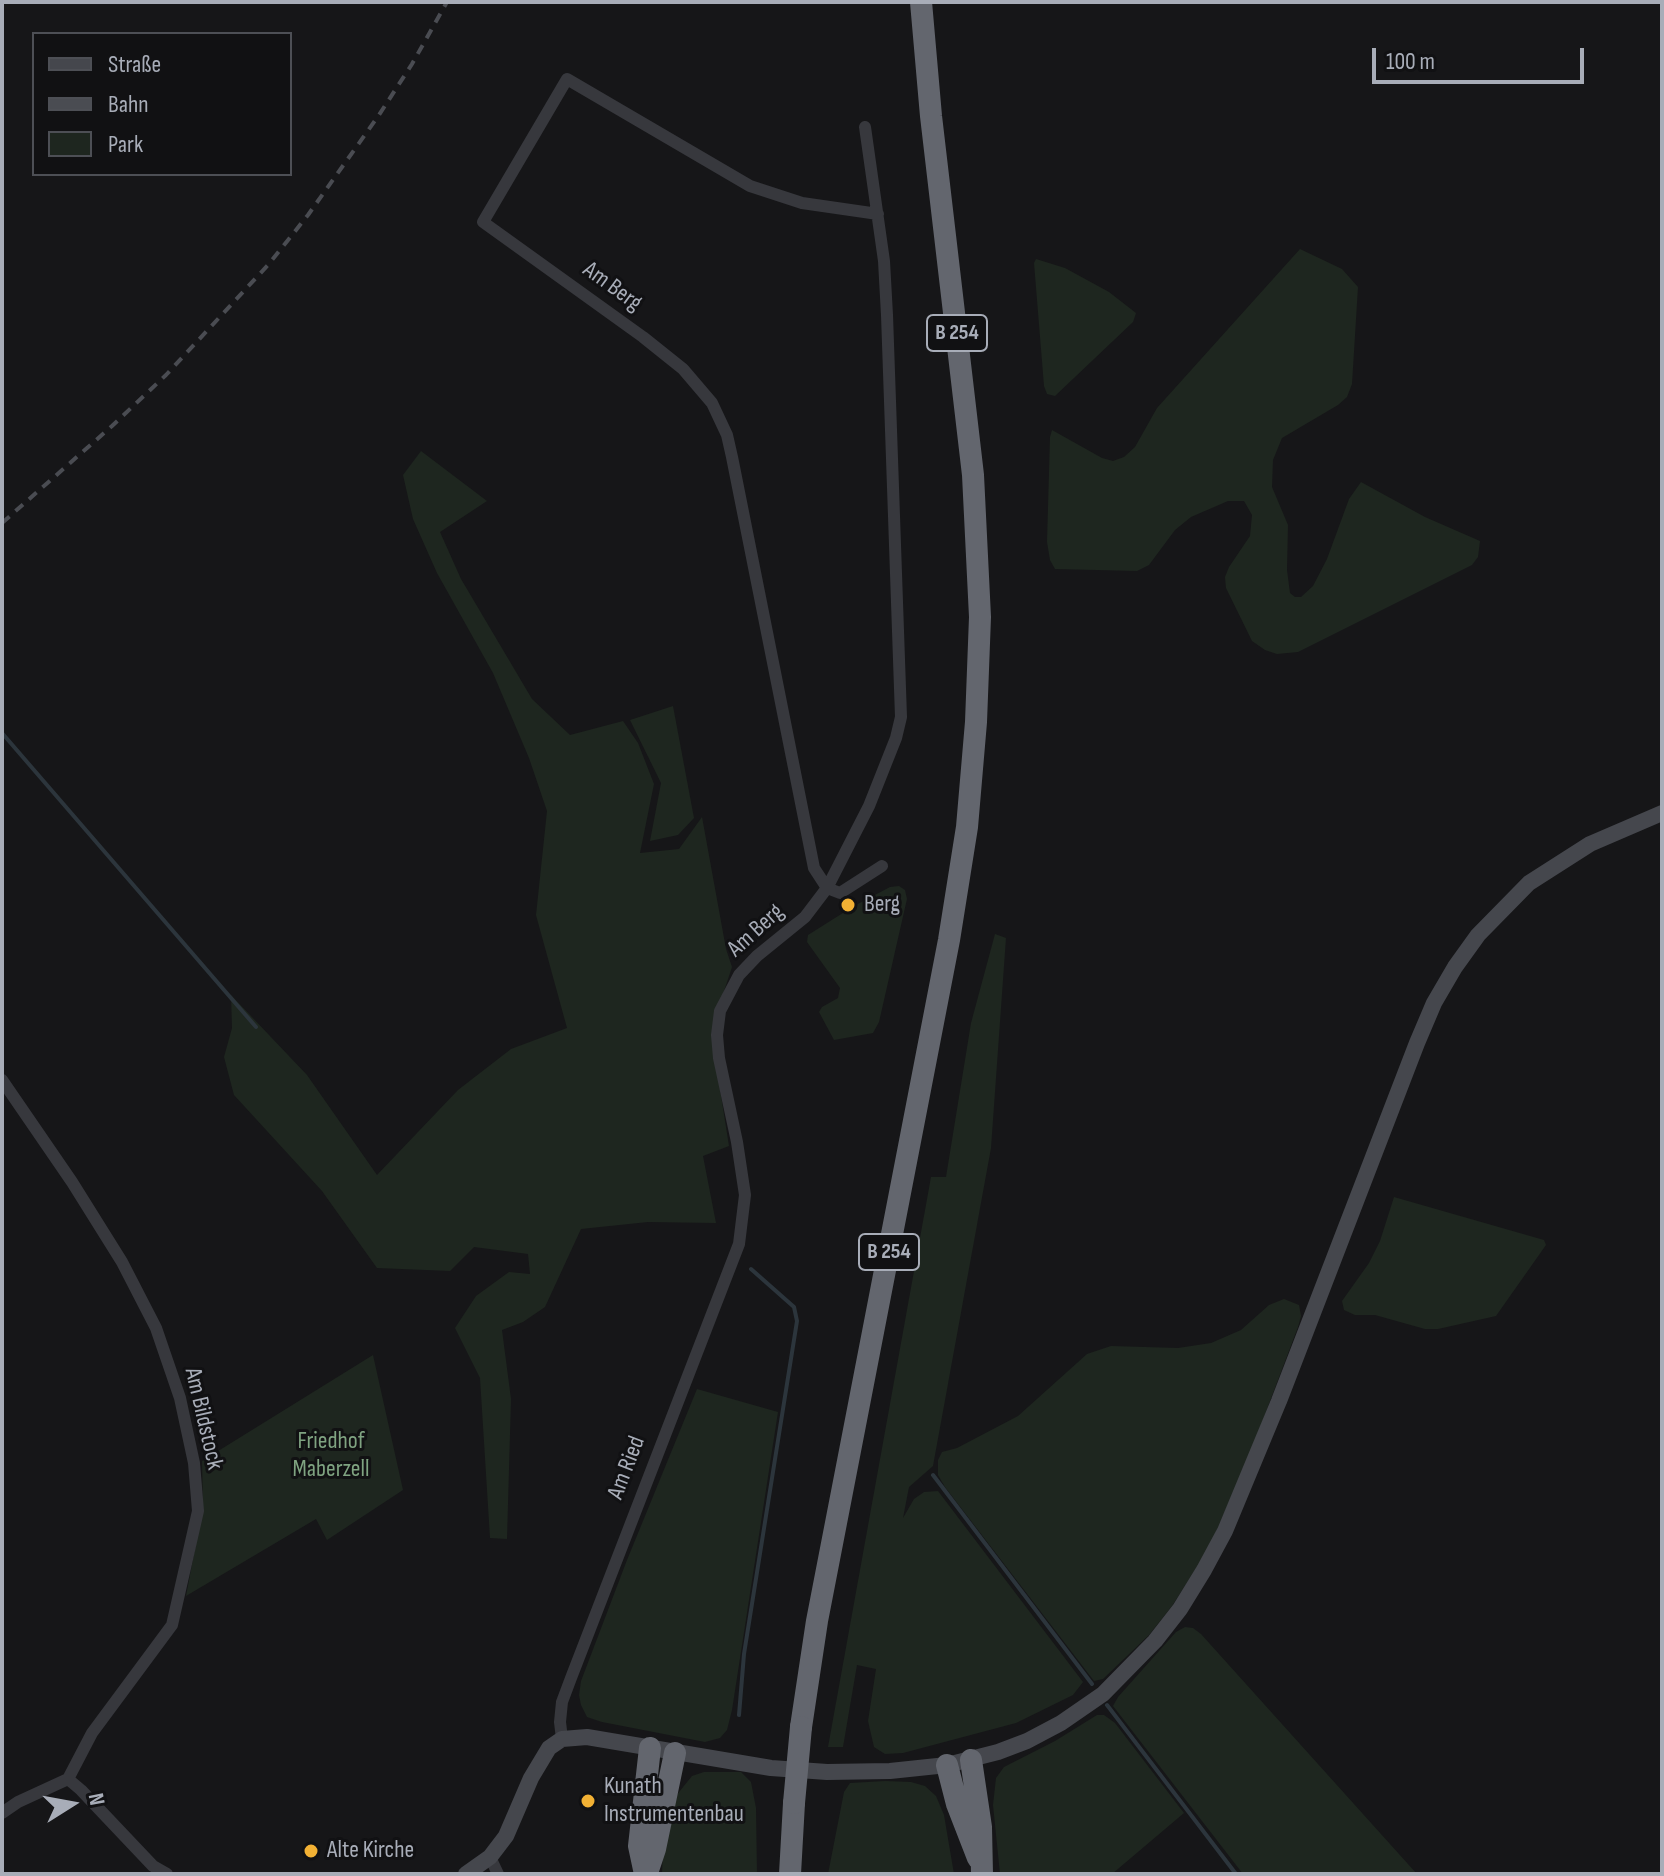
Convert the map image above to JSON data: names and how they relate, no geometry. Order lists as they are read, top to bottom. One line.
{"streets":{"highway":["B 254"],"street":["Am Berg","Am Bildstock","Am Ried"]},"crossings":[["Am Berg","Am Ried"]],"parks":["Friedhof Maberzell"],"places":["Berg","Kunath Instrumentenbau","Alte Kirche"],"legend":["Straße","Bahn","Park"],"scale_bar":"100 m","north":"right"}
